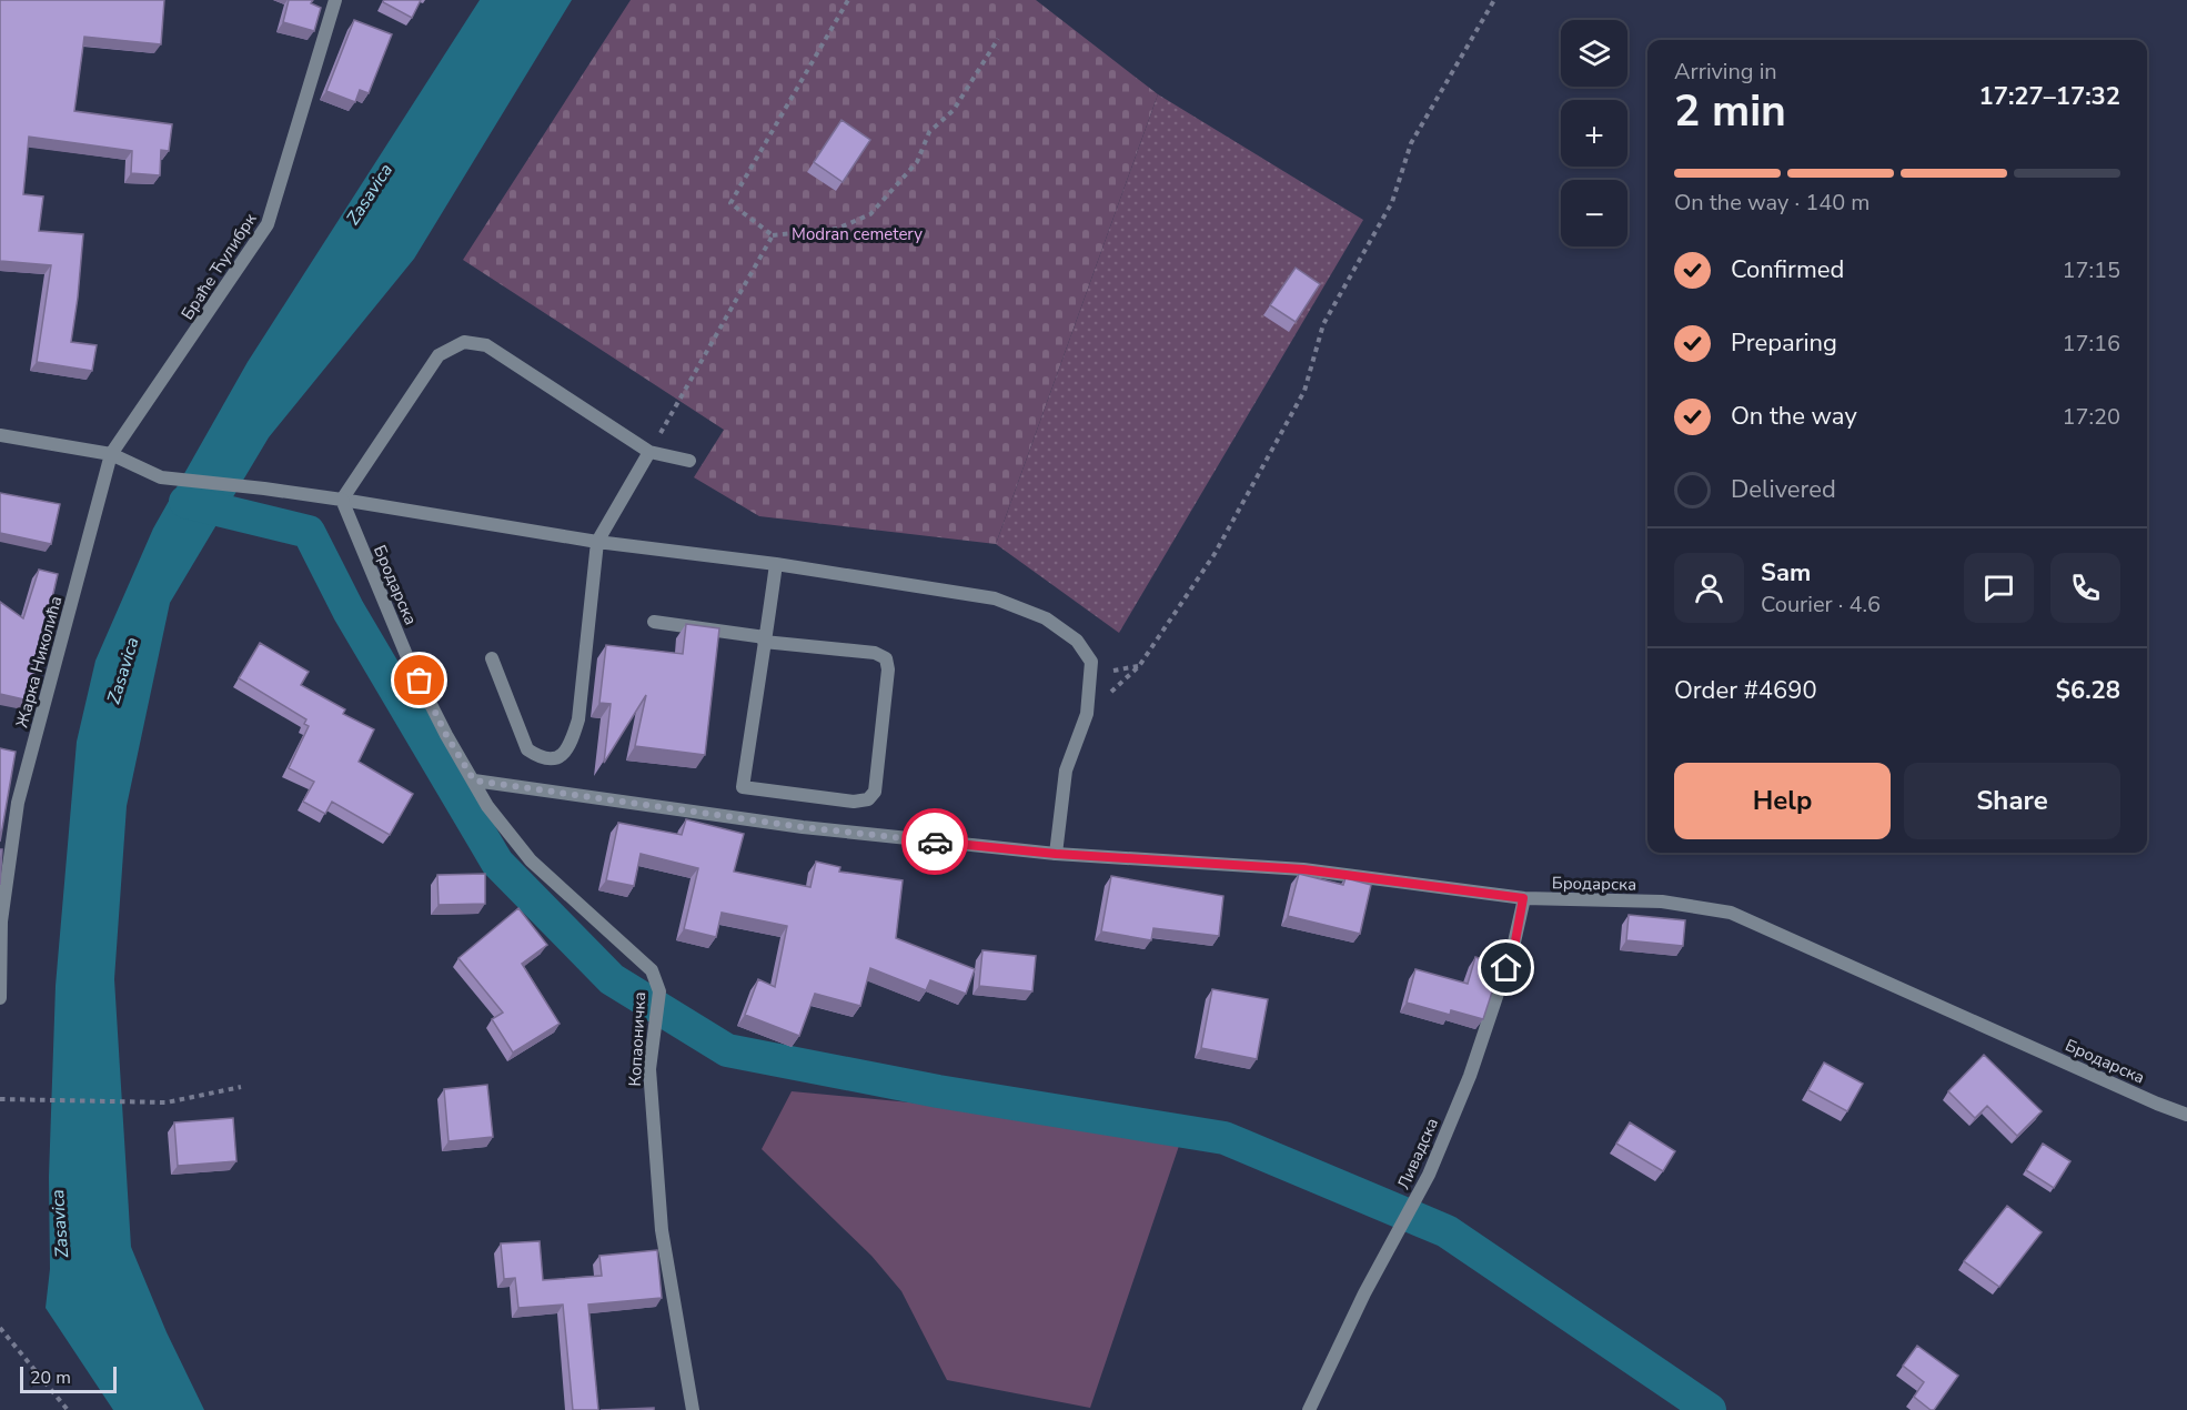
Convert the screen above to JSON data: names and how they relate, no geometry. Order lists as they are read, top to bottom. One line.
{"streets":{"street":["Браће Ћулибрк","Бродарска","Жарка Николића","Копаоничка","Ливадска"]},"crossings":[["Браће Ћулибрк","Жарка Николића"],["Бродарска","Копаоничка"],["Бродарска","Ливадска"]],"water":["Zasavica"],"parks":["Modran cemetery"],"scale_bar":"20 m","page":{"map_buttons":["+","−"],"heading":["2 min","Arriving in","17:27–17:32"],"panel":["Sam","Courier · 4.6","Order #4690","$6.28"],"bar":"On the way · 140 m","list":[["Confirmed","17:15"],["Preparing","17:16"],["On the way","17:20"],"Delivered"],"buttons":["Help","Share"],"scale":"20 m"}}
